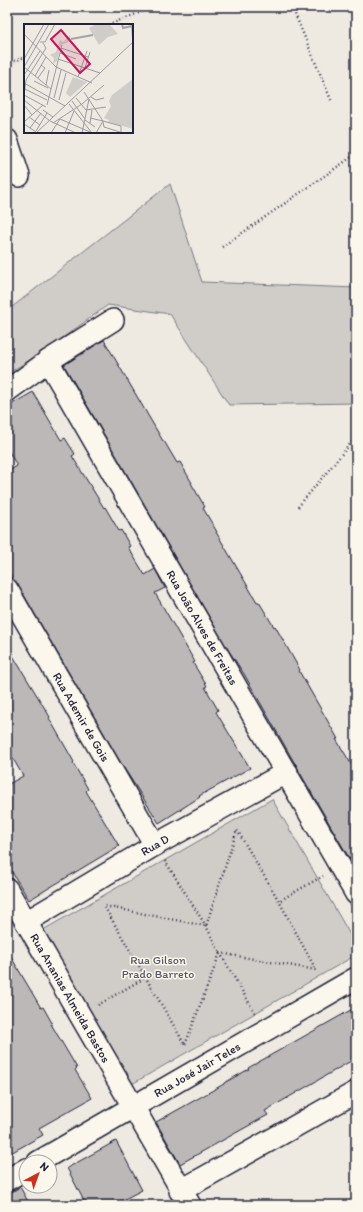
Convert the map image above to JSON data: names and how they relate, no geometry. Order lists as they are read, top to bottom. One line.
{"streets":{"street":["Rua João Alves de Freitas","Rua Ademir de Gois","Rua D","Rua Ananias Almeida Bastos","Rua José Jair Teles"]},"crossings":[["Rua João Alves de Freitas","Rua D"],["Rua Ademir de Gois","Rua D"],["Rua D","Rua Ananias Almeida Bastos"],["Rua Ananias Almeida Bastos","Rua José Jair Teles"]],"parks":["Rua Gilson Prado Barreto"],"north":"top right"}
